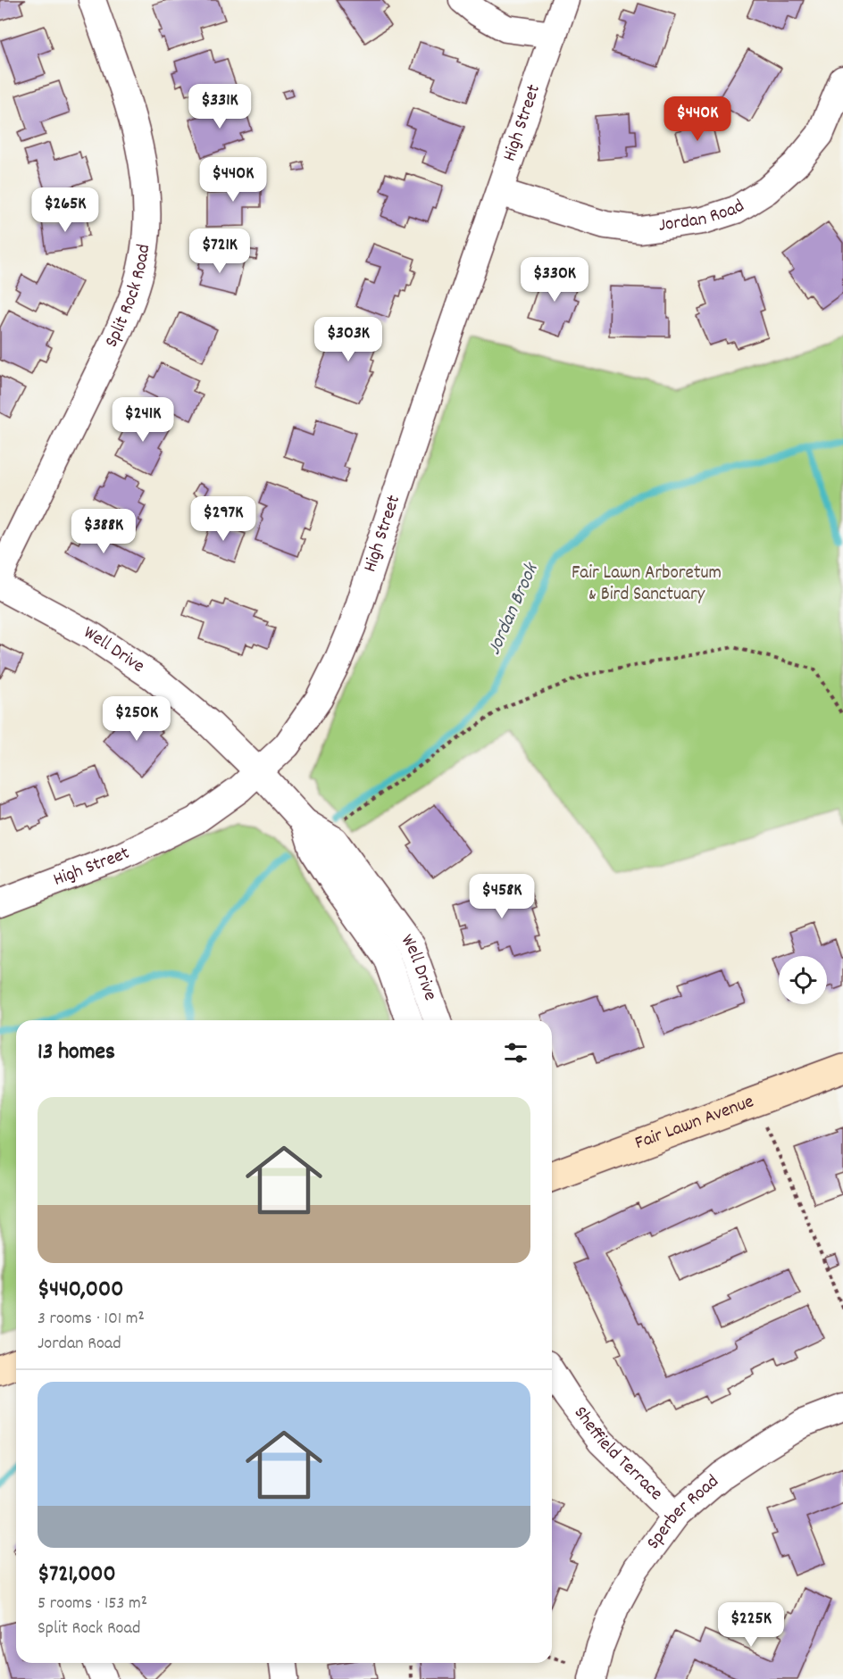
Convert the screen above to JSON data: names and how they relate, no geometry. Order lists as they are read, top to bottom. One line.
{"streets":{"main road":["Fair Lawn Avenue"],"street":["High Street","Jordan Road","Split Rock Road","Well Drive","Sheffield Terrace","Sperber Road"]},"crossings":[["High Street","Jordan Road"],["High Street","Well Drive"],["Sheffield Terrace","Sperber Road"]],"water":["Jordan Brook"],"parks":["Fair Lawn Arboretum & Bird Sanctuary"],"page":{"price":["$331K","$440K","$440K","$265K","$721K","$330K","$303K","$241K","$297K","$388K","$250K","$458K","$225K"],"heading":"13 homes","list":[{"name":"$440,000","note":"3 rooms · 101 m² · Jordan Road"},{"name":"$721,000","note":"5 rooms · 153 m² · Split Rock Road"}]}}
